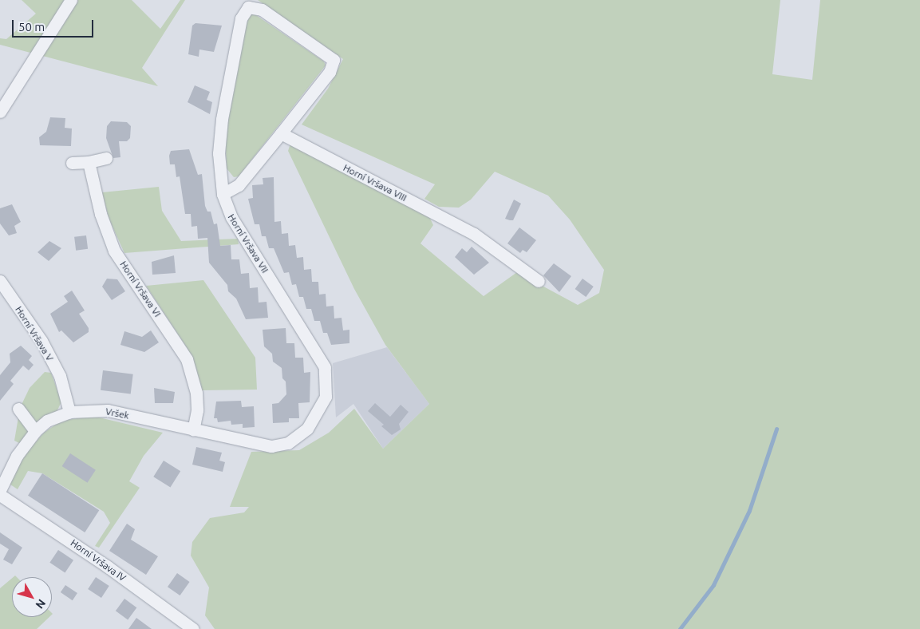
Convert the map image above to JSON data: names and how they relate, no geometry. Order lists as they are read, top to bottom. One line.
{"streets":{"street":["Horní Vršava VIII","Horní Vršava VII","Horní Vršava VI","Horní Vršava V","Vršek","Horní Vršava IV"]},"crossings":[["Horní Vršava VIII","Horní Vršava VII"],["Horní Vršava VII","Vršek"],["Horní Vršava VI","Vršek"],["Horní Vršava V","Vršek"]],"scale_bar":"50 m","north":"bottom right"}
